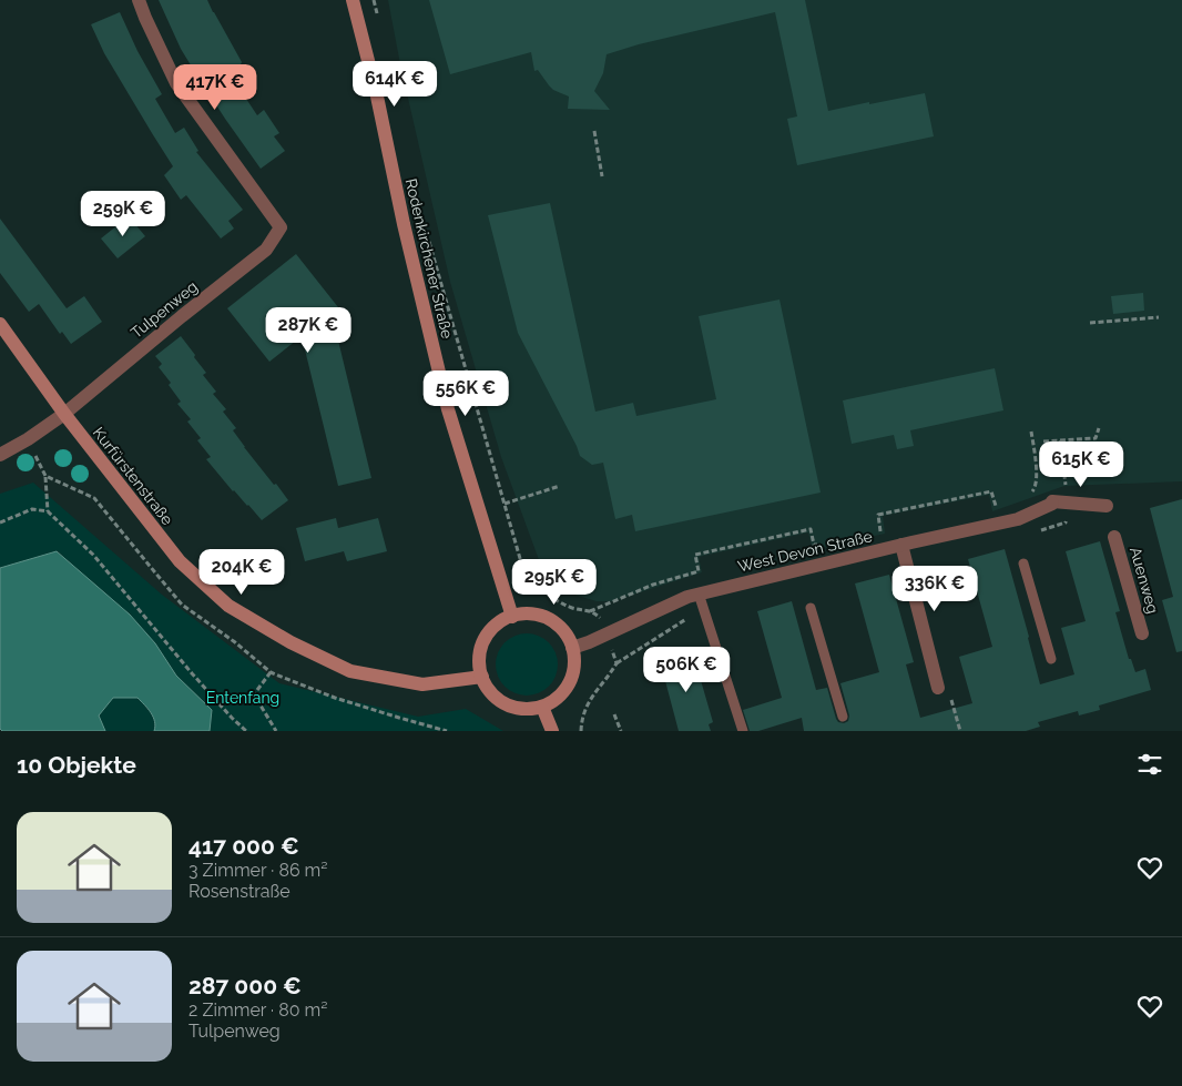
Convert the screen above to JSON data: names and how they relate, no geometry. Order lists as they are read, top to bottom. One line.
{"streets":{"main road":["Rodenkirchener Straße","Kurfürstenstraße"],"street":["Tulpenweg","West Devon Straße","Auenweg"]},"crossings":[["Rodenkirchener Straße","Kurfürstenstraße"],["Rodenkirchener Straße","West Devon Straße"],["Tulpenweg","Kurfürstenstraße"],["Kurfürstenstraße","West Devon Straße"]],"parks":["Entenfang"],"page":{"price":["614K €","417K €","259K €","287K €","556K €","615K €","204K €","295K €","336K €","506K €"],"heading":"10 Objekte","list":[{"name":"417 000 €","note":"3 Zimmer · 86 m² · Rosenstraße"},{"name":"287 000 €","note":"2 Zimmer · 80 m² · Tulpenweg"}]}}
